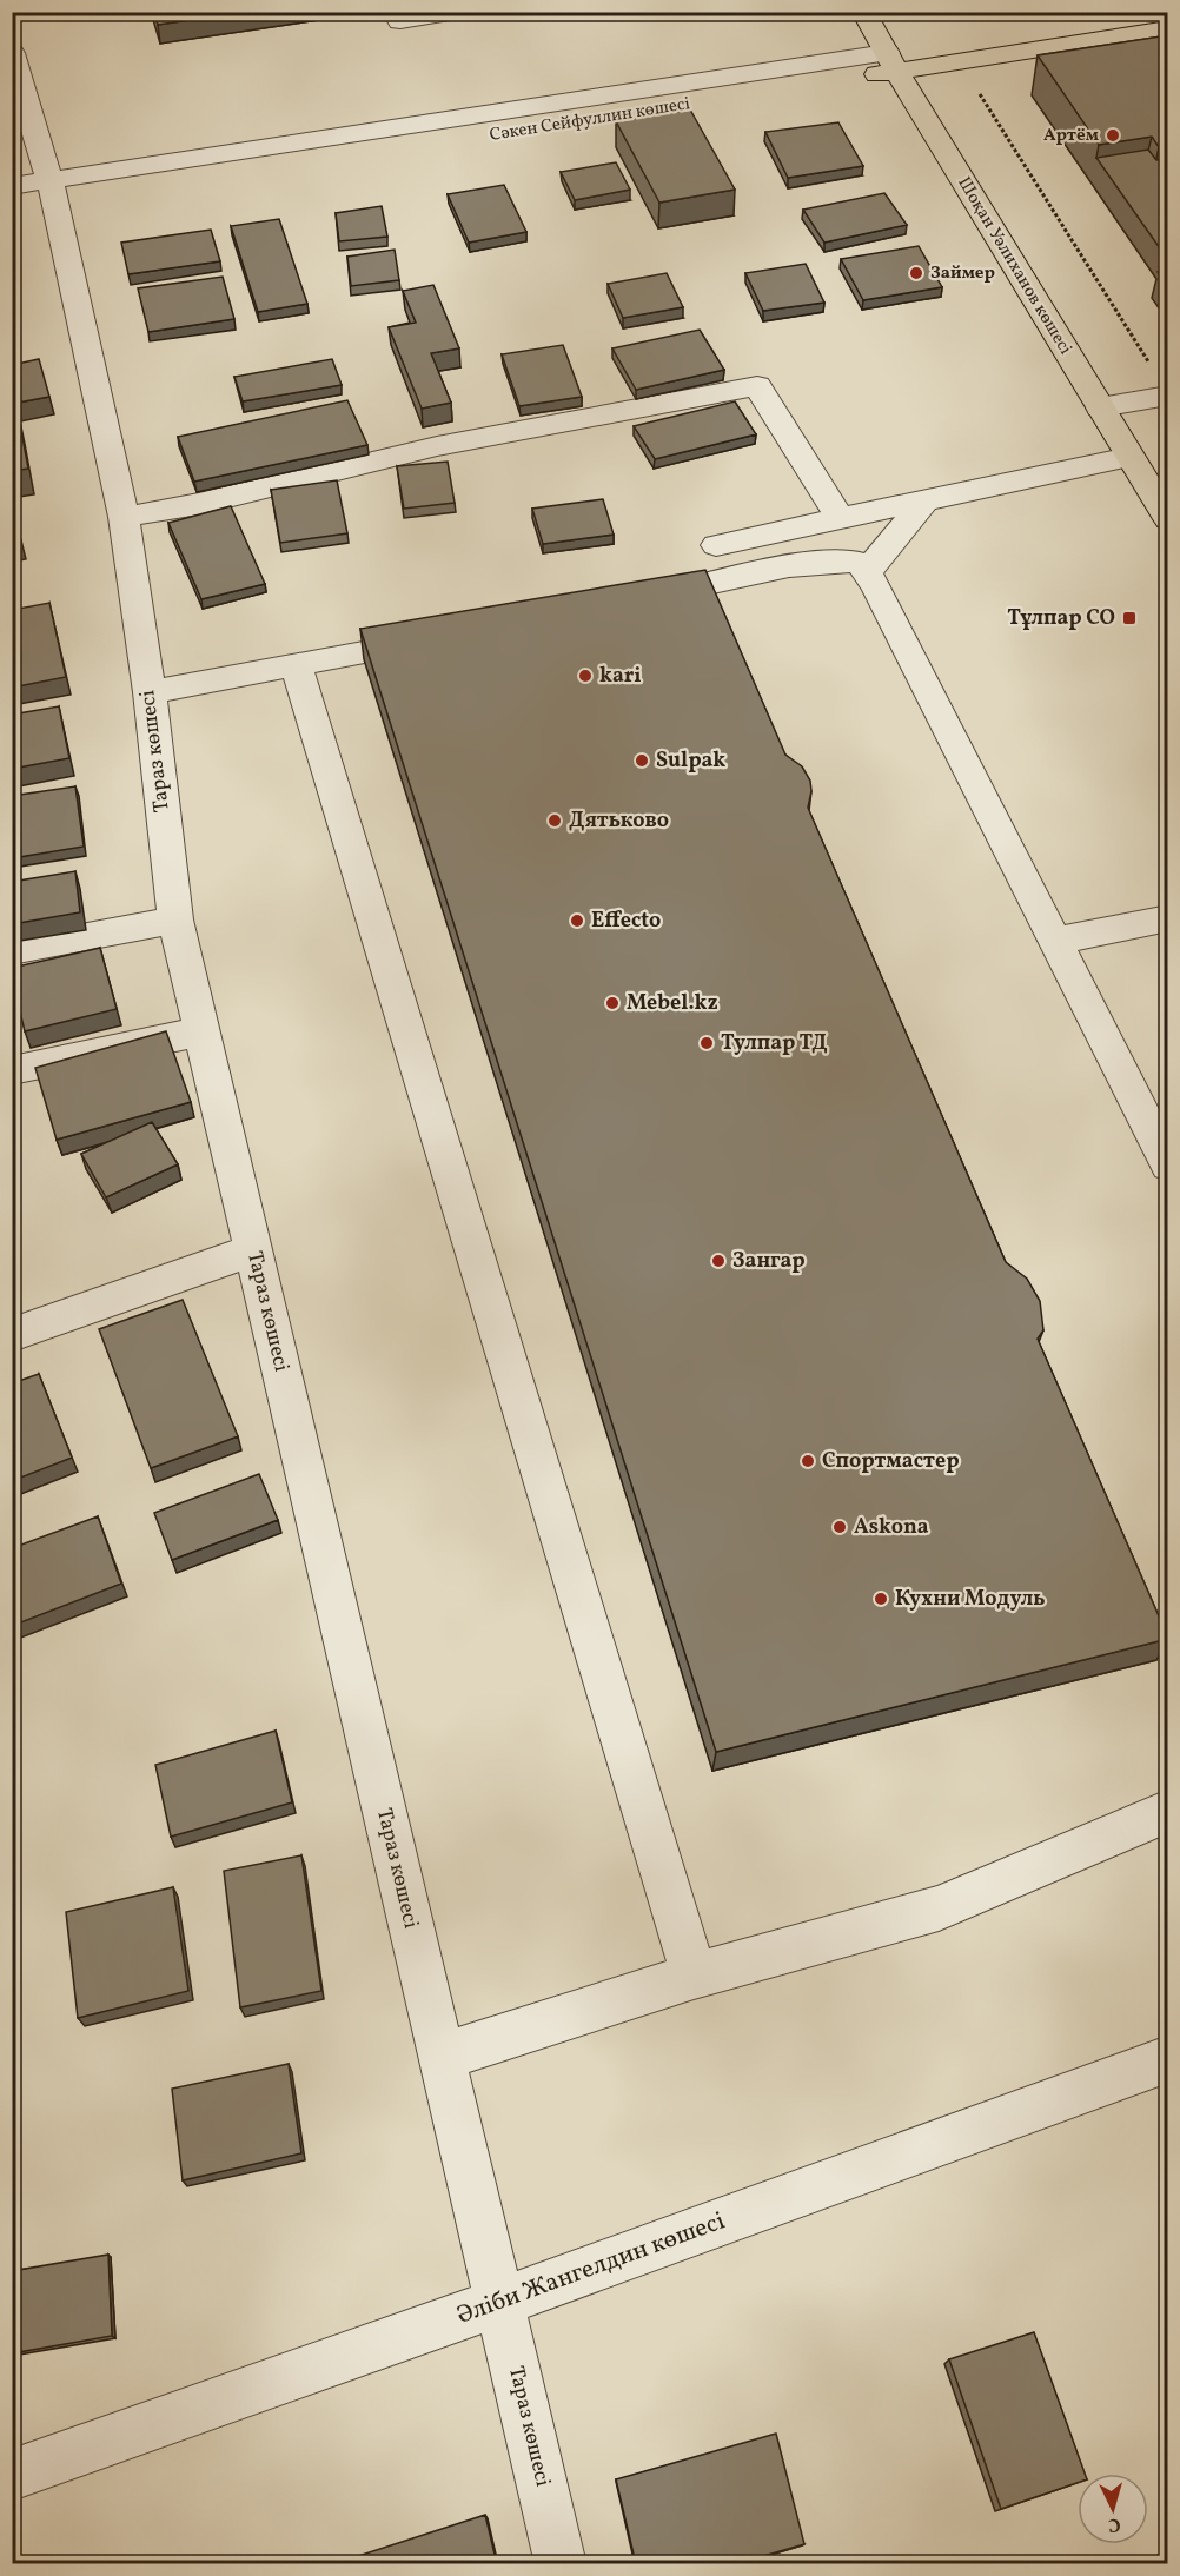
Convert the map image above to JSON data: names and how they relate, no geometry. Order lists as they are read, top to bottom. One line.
{"streets":{"main road":["Сәкен Сейфуллин көшесі","Шоқан Уәлиханов көшесі"],"street":["Тараз көшесі","Әліби Жангелдин көшесі"]},"crossings":[["Сәкен Сейфуллин көшесі","Шоқан Уәлиханов көшесі"],["Сәкен Сейфуллин көшесі","Тараз көшесі"],["Тараз көшесі","Әліби Жангелдин көшесі"]],"places":{"other":["Артём","Займер","kari","Sulpak","Дятьково","Effecto","Mebel.kz","Тулпар ТД","Зангар","Спортмастер","Askona","Кухни Модуль"],"transit":["Тұлпар СО"]},"north":"bottom"}
